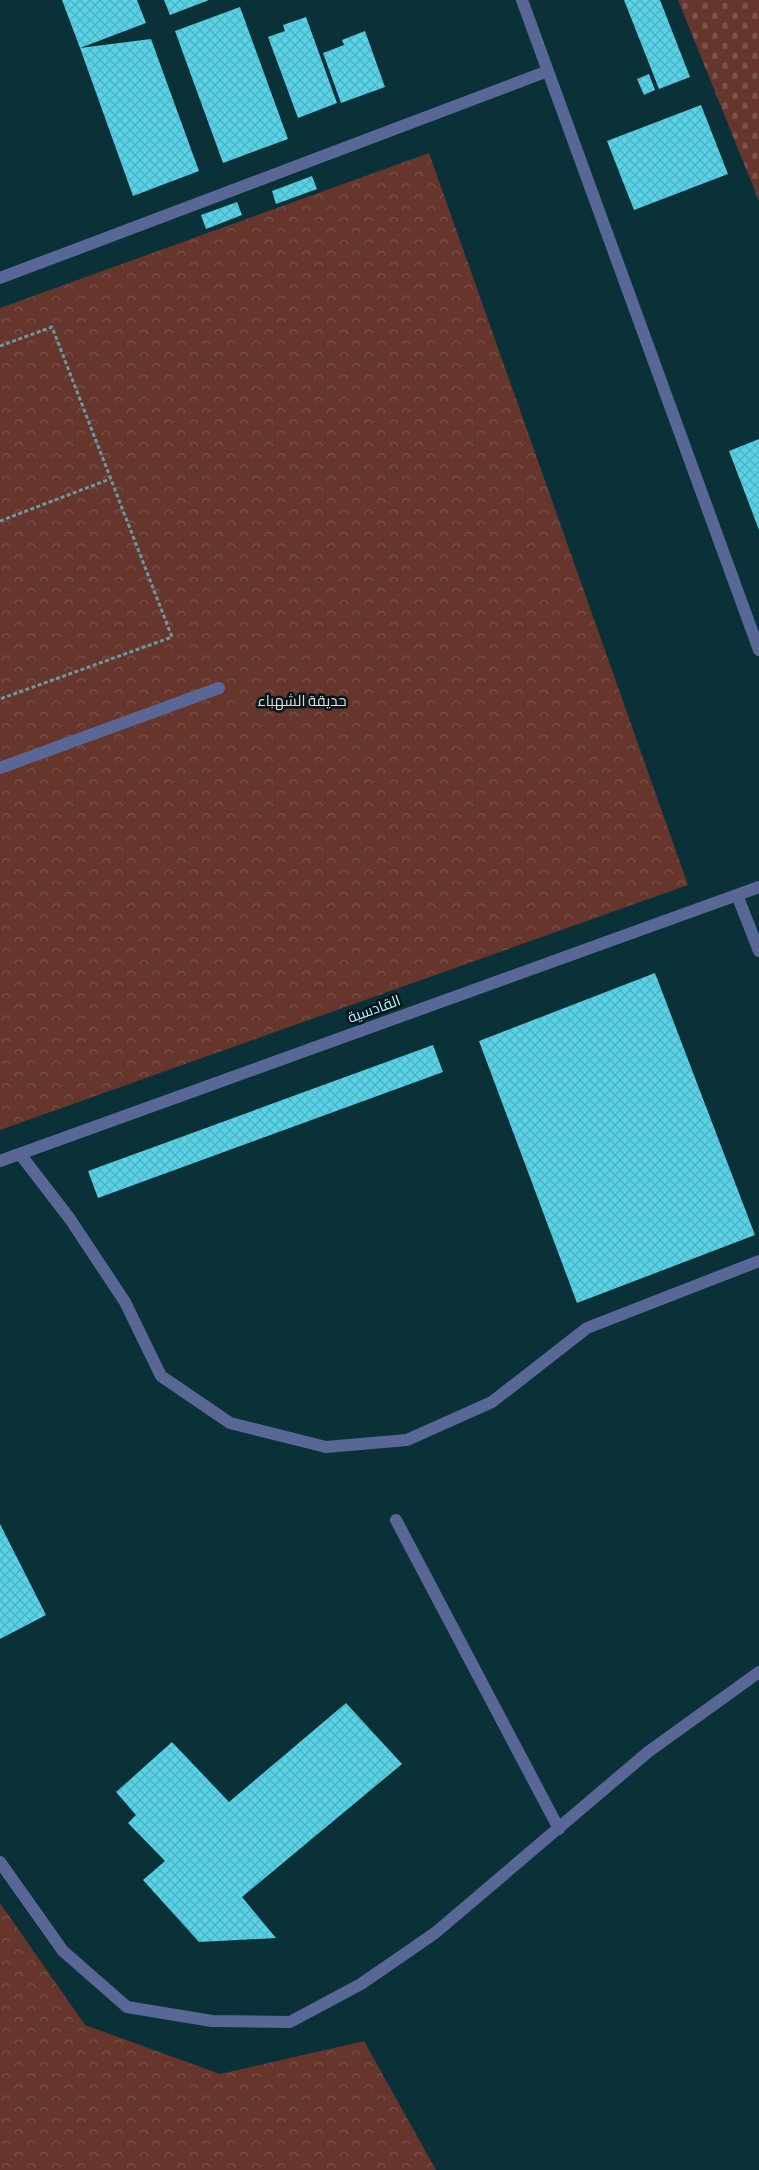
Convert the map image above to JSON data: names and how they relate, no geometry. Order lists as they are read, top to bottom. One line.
{"streets":{"street":["القادسية"]},"parks":["حديقة الشهباء"]}
